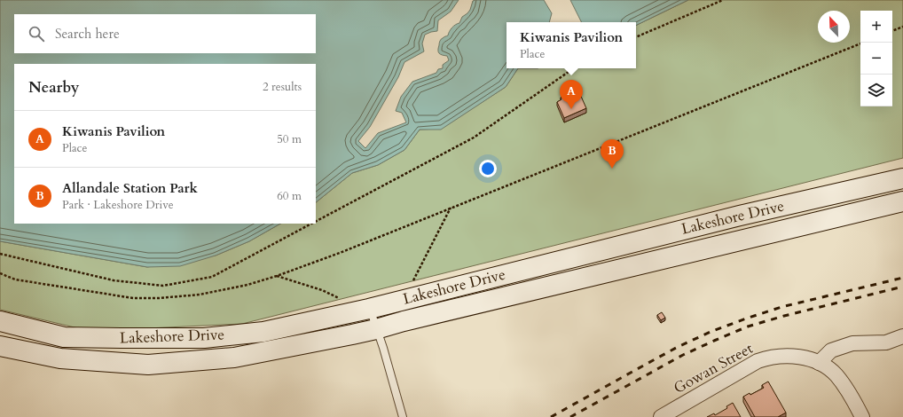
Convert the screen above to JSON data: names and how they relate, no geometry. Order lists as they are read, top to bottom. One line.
{"streets":{"main road":["Lakeshore Drive"],"street":["Gowan Street"]},"north":"top left","page":{"map_buttons":["+","−"],"search":"Search here","popup":["Kiwanis Pavilion","Place"],"heading":["Nearby","2 results"],"pins":["A","B"],"list":[{"mark":"A","name":"Kiwanis Pavilion","note":"Place","value":"50 m"},{"mark":"B","name":"Allandale Station Park","note":"Park · Lakeshore Drive","value":"60 m"}]}}
